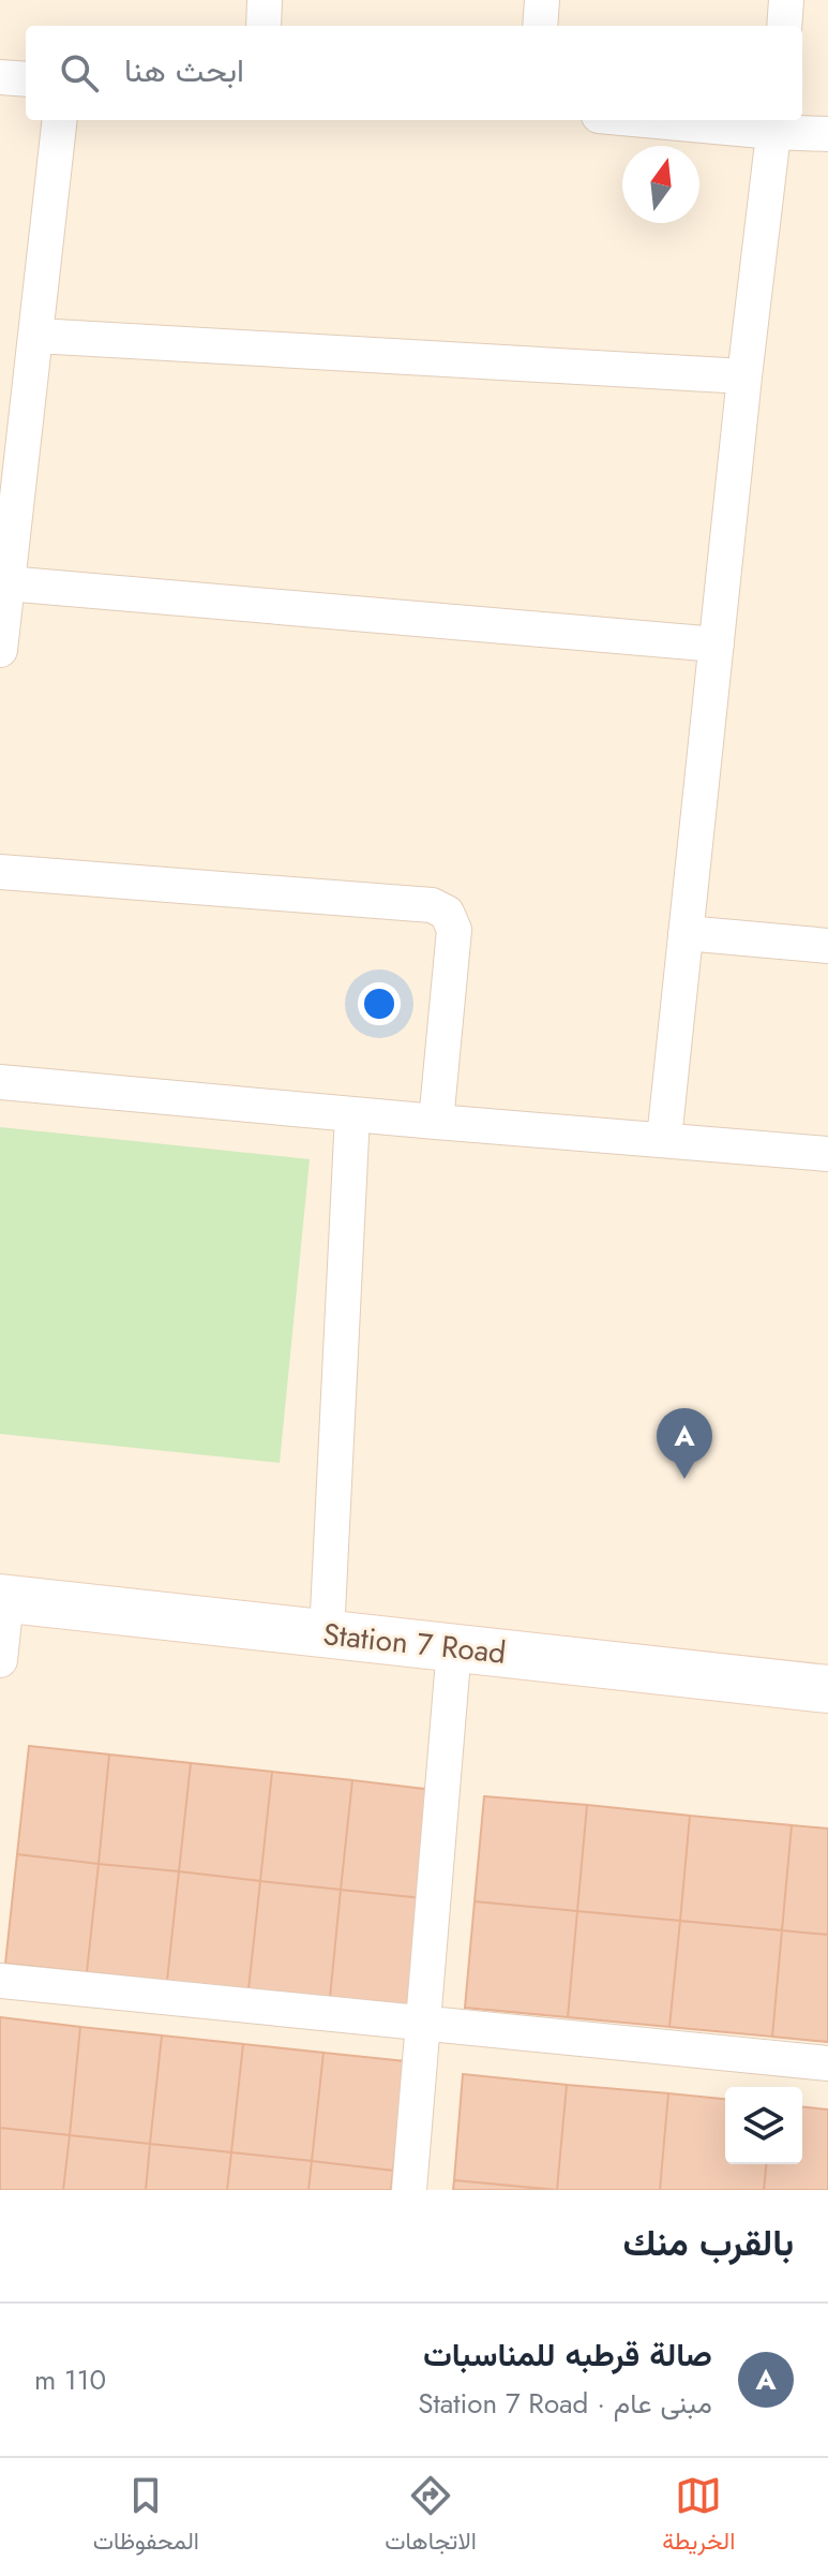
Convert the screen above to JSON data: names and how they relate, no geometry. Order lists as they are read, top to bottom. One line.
{"streets":{"street":["Station 7 Road"]},"north":"top","page":{"search":"ابحث هنا","pins":"A","heading":"بالقرب منك","list":[{"mark":"A","name":"صالة قرطبه للمناسبات","note":"مبنى عام · Station 7 Road","value":"110 m"}],"nav":["الخريطة","الاتجاهات","المحفوظات"]}}
